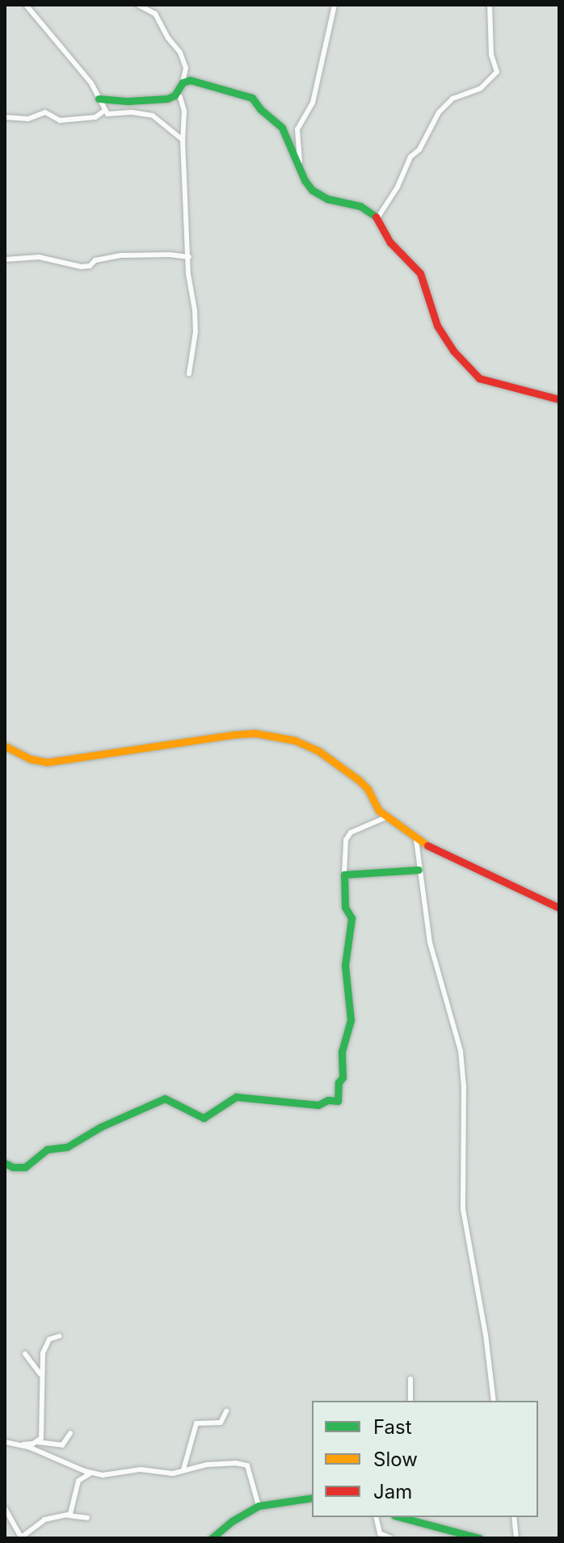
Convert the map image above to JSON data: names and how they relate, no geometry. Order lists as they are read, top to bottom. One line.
{"legend":["Fast","Slow","Jam"]}
